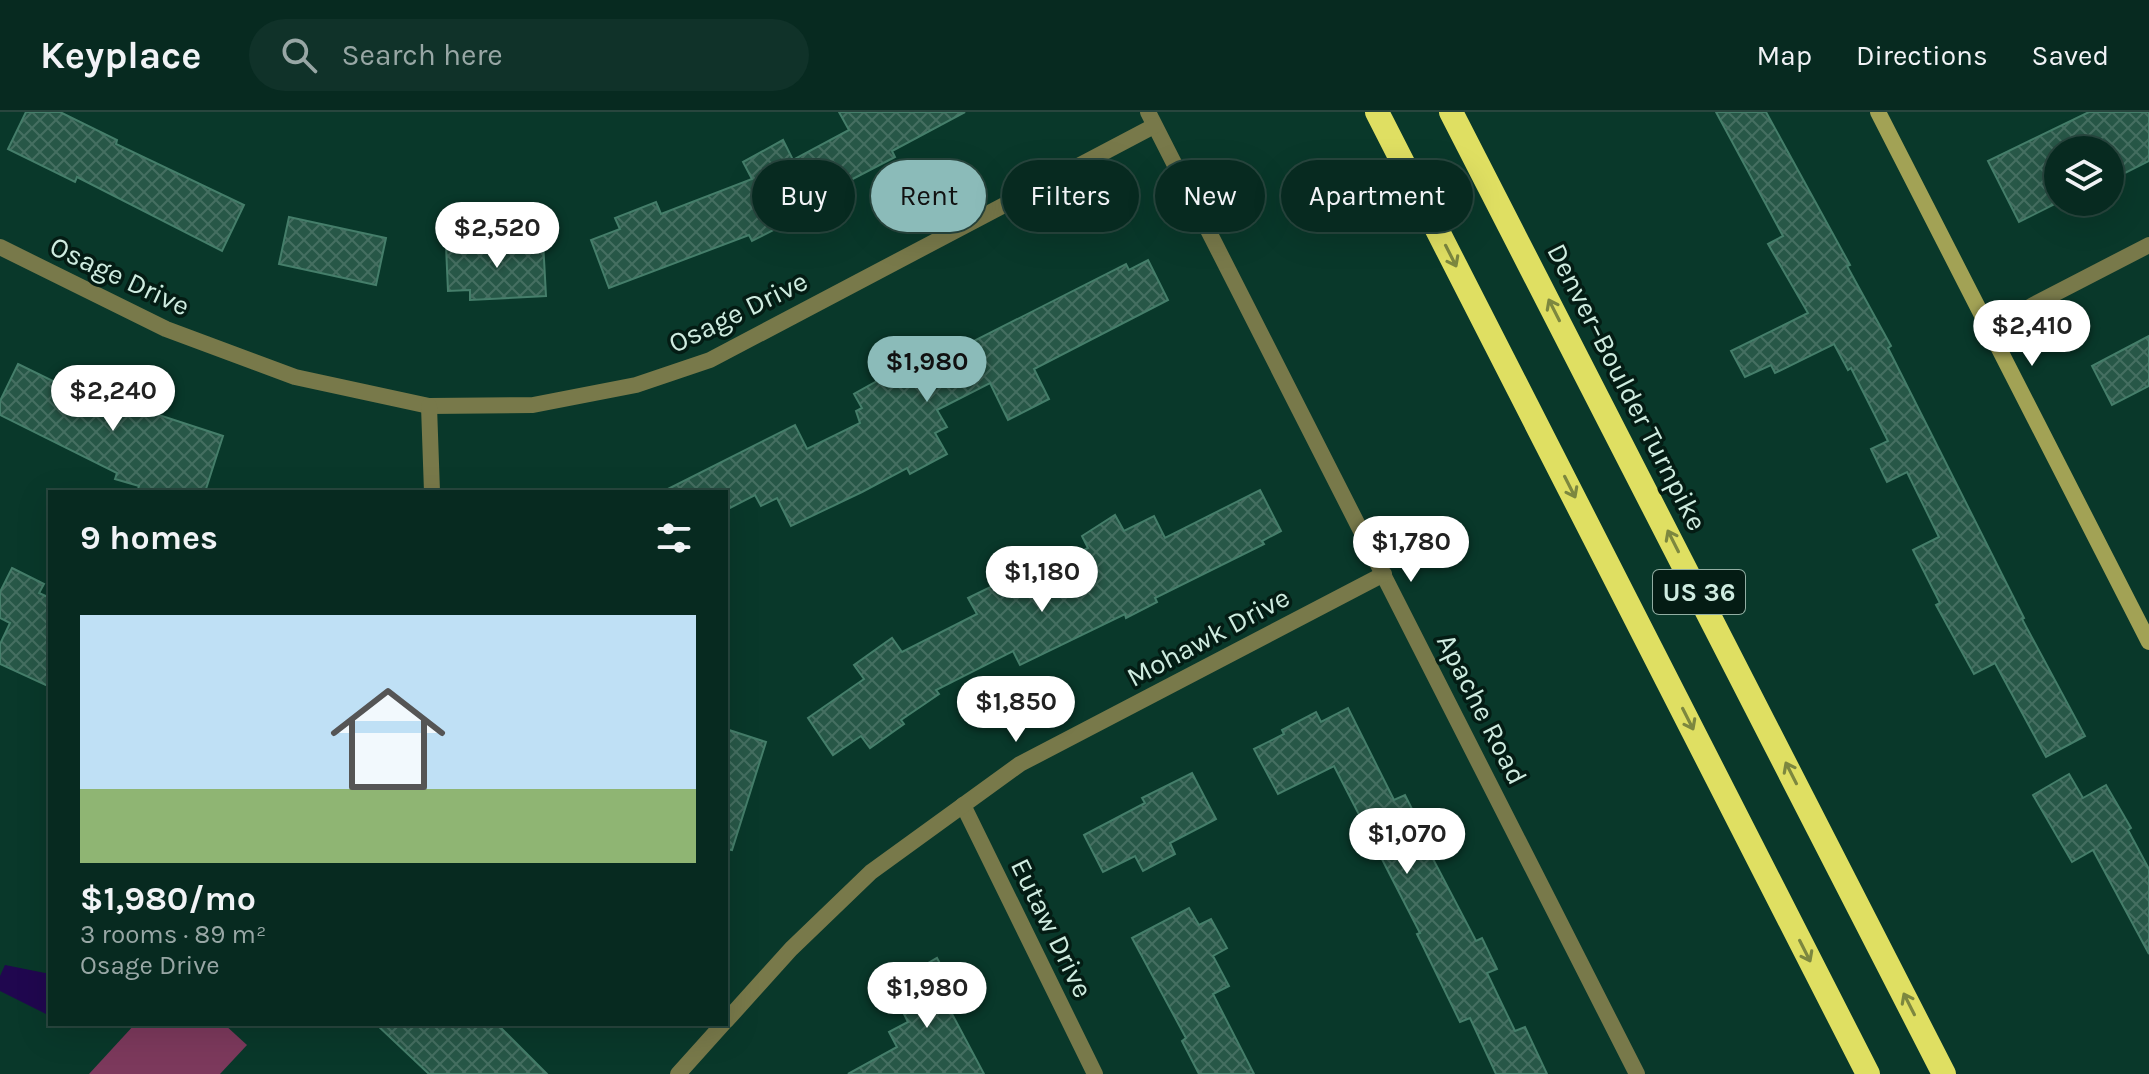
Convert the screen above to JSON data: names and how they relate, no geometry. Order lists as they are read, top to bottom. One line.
{"streets":{"highway":["Denver–Boulder Turnpike","US 36"],"street":["Osage Drive","Mohawk Drive","Apache Road","Eutaw Drive"]},"crossings":[["Osage Drive","Apache Road"],["Mohawk Drive","Apache Road"],["Mohawk Drive","Eutaw Drive"]],"page":{"header":"Keyplace","search":"Search here","nav":["Map","Directions","Saved"],"chip":["Buy","Rent","Filters","New","Apartment"],"price":["$2,520","$2,410","$1,980","$2,240","$1,780","$1,180","$1,850","$1,070","$1,980"],"heading":"9 homes","list":[{"name":"$1,980/mo","note":"3 rooms · 89 m² · Osage Drive"}]}}
